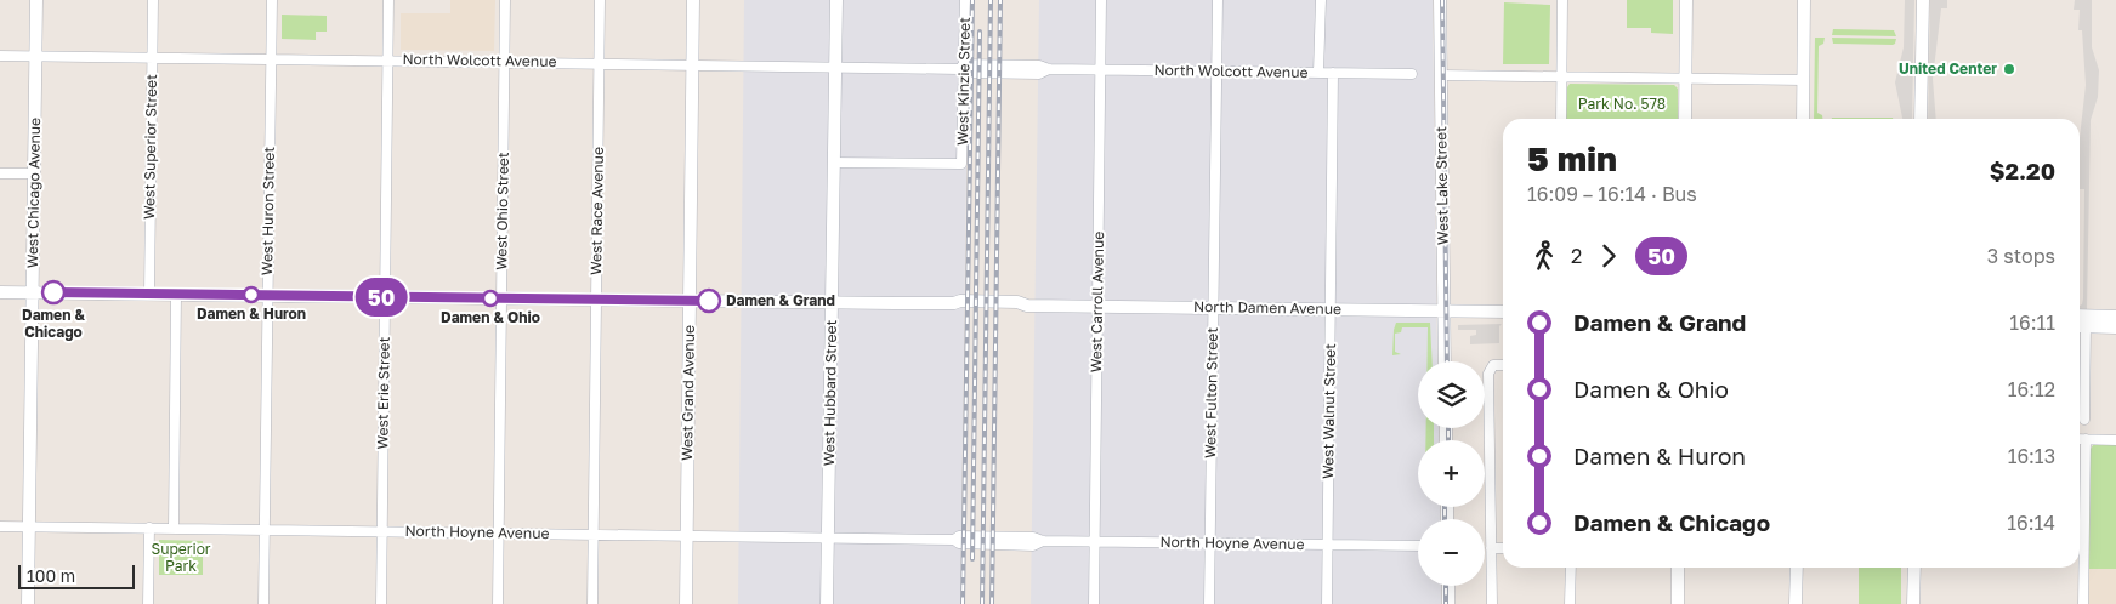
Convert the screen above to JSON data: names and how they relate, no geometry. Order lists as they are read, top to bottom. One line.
{"streets":{"main road":["West Lake Street","West Chicago Avenue","North Damen Avenue","West Grand Avenue","West Hubbard Street"],"street":["North Wolcott Avenue","West Kinzie Street","West Superior Street","West Huron Street","West Ohio Street","West Race Avenue","West Carroll Avenue","West Erie Street","West Fulton Street","West Walnut Street","North Hoyne Avenue"]},"crossings":[["North Wolcott Avenue","West Kinzie Street"],["North Wolcott Avenue","West Superior Street"],["North Wolcott Avenue","West Chicago Avenue"],["North Wolcott Avenue","West Huron Street"],["North Wolcott Avenue","West Ohio Street"],["North Wolcott Avenue","West Race Avenue"],["North Wolcott Avenue","West Carroll Avenue"],["North Wolcott Avenue","West Erie Street"],["North Wolcott Avenue","West Grand Avenue"],["North Wolcott Avenue","West Hubbard Street"],["North Wolcott Avenue","West Fulton Street"],["North Wolcott Avenue","West Walnut Street"],["West Kinzie Street","West Hubbard Street"],["West Superior Street","North Damen Avenue"],["West Lake Street","North Damen Avenue"],["West Chicago Avenue","North Damen Avenue"],["West Chicago Avenue","North Hoyne Avenue"],["West Huron Street","North Damen Avenue"],["West Huron Street","North Hoyne Avenue"],["West Ohio Street","North Damen Avenue"],["West Ohio Street","North Hoyne Avenue"],["West Race Avenue","North Damen Avenue"],["West Race Avenue","North Hoyne Avenue"],["West Carroll Avenue","North Damen Avenue"],["West Carroll Avenue","North Hoyne Avenue"],["North Damen Avenue","West Erie Street"],["North Damen Avenue","West Grand Avenue"],["North Damen Avenue","West Hubbard Street"],["North Damen Avenue","West Fulton Street"],["North Damen Avenue","West Walnut Street"],["West Erie Street","North Hoyne Avenue"],["West Grand Avenue","North Hoyne Avenue"],["West Hubbard Street","North Hoyne Avenue"],["West Fulton Street","North Hoyne Avenue"],["West Walnut Street","North Hoyne Avenue"]],"parks":["Park No. 578","Superior Park"],"places":["United Center","Damen & Chicago","Damen & Huron","Damen & Ohio","Damen & Grand"],"lines":["bus line 50"],"scale_bar":"100 m","page":{"on_map":"50","heading":["5 min","16:09 – 16:14 · Bus","$2.20"],"legs":["2","50","3 stops"],"list":[{"name":"Damen & Grand","value":"16:11"},{"name":"Damen & Ohio","value":"16:12"},{"name":"Damen & Huron","value":"16:13"},{"name":"Damen & Chicago","value":"16:14"}],"map_buttons":["+","−"],"scale":"100 m"}}
